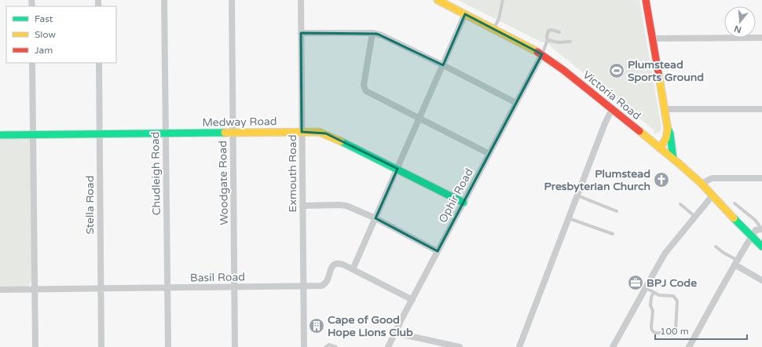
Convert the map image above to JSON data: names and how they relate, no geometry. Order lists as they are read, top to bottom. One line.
{"streets":{"street":["Victoria Road","Medway Road","Chudleigh Road","Exmouth Road","Woodgate Road","Ophir Road","Stella Road","Basil Road"]},"crossings":[["Victoria Road","Ophir Road"],["Medway Road","Chudleigh Road"],["Medway Road","Exmouth Road"],["Medway Road","Woodgate Road"],["Medway Road","Ophir Road"],["Medway Road","Stella Road"],["Chudleigh Road","Basil Road"],["Exmouth Road","Basil Road"],["Woodgate Road","Basil Road"],["Ophir Road","Basil Road"],["Stella Road","Basil Road"]],"places":{"sports":["Plumstead Sports Ground"],"church":["Plumstead Presbyterian Church"],"office":["BPJ Code"],"building":["Cape of Good Hope Lions Club"]},"legend":["Fast","Slow","Jam"],"scale_bar":"100 m","north":"bottom"}
